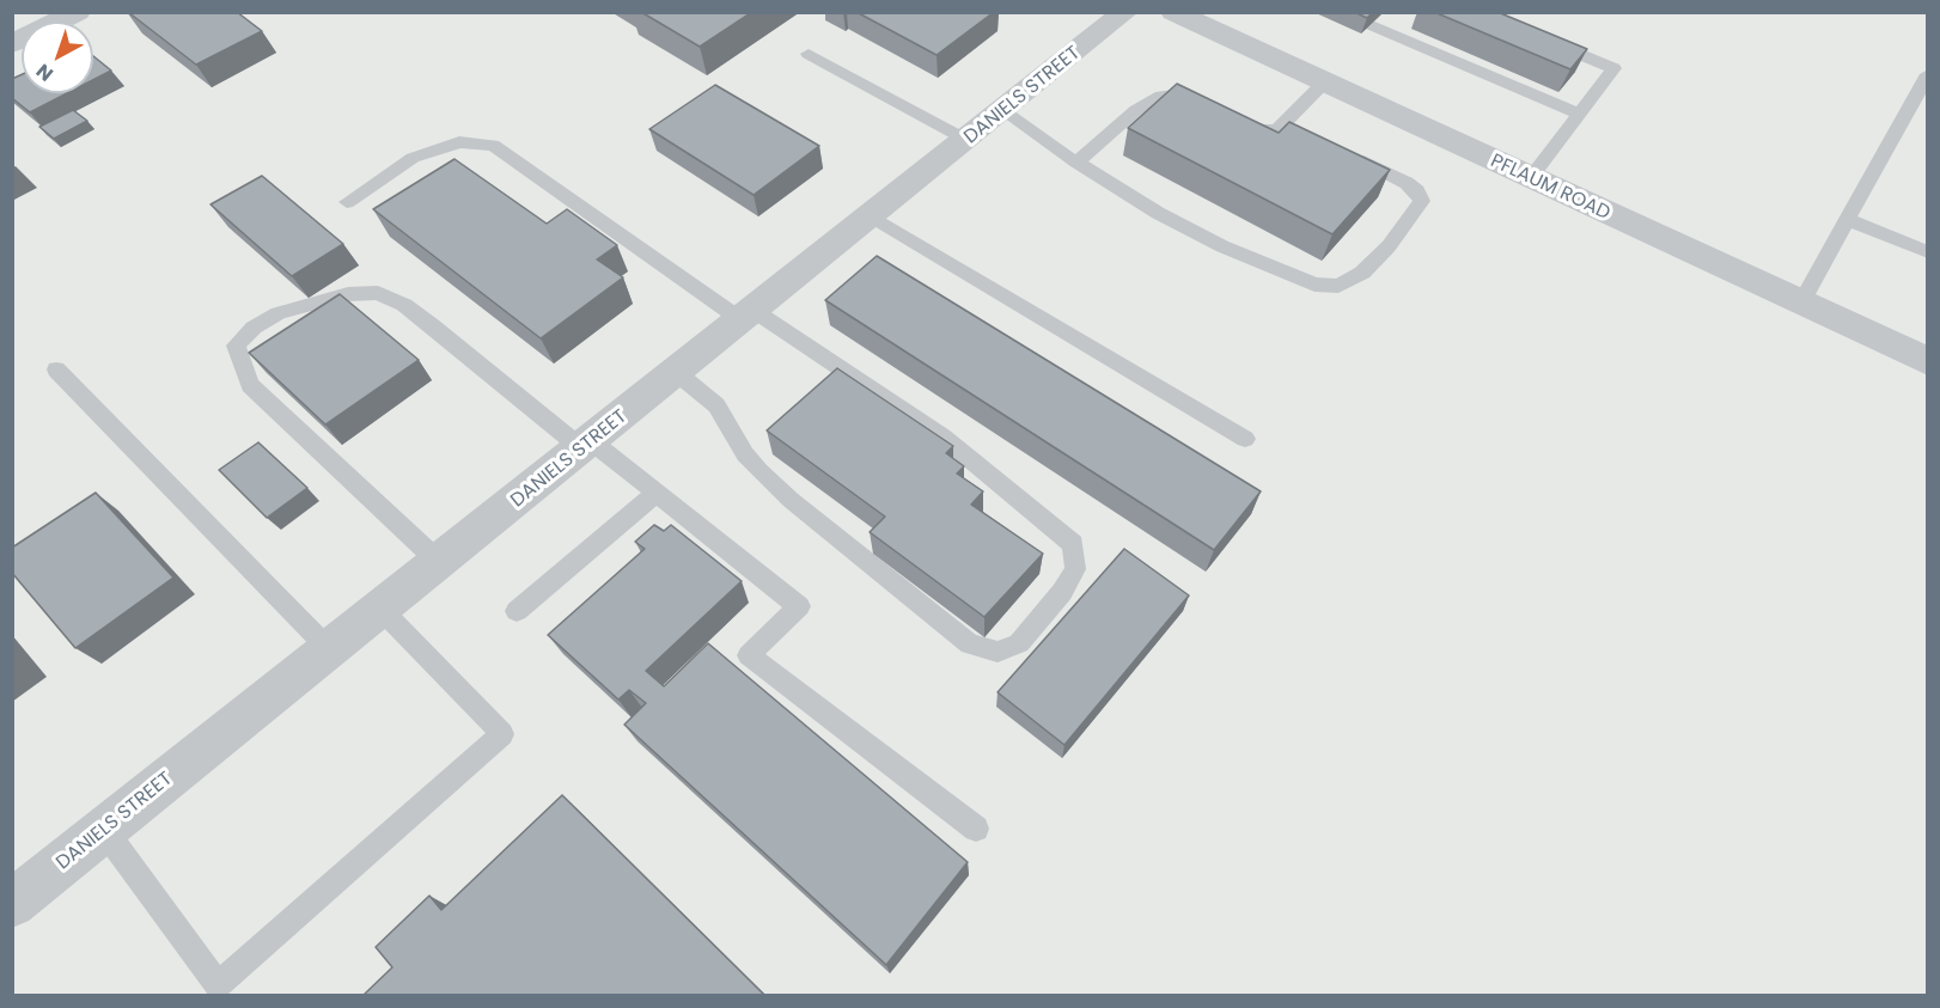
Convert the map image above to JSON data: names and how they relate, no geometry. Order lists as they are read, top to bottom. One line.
{"streets":{"street":["DANIELS STREET","PFLAUM ROAD"]},"north":"bottom left"}
